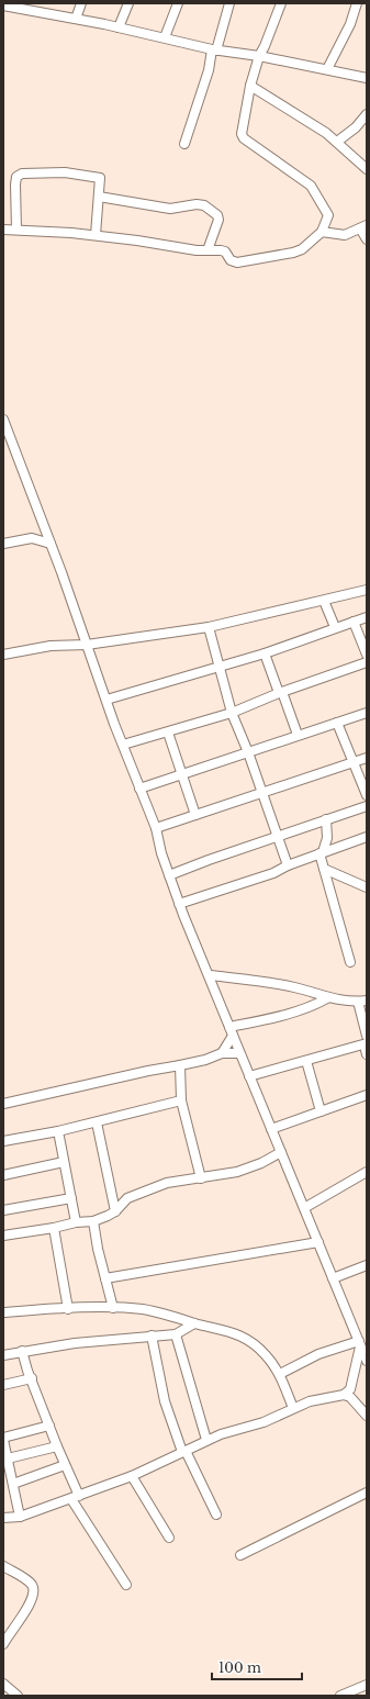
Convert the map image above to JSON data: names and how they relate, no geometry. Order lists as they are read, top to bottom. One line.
{"scale_bar":"100 m"}
